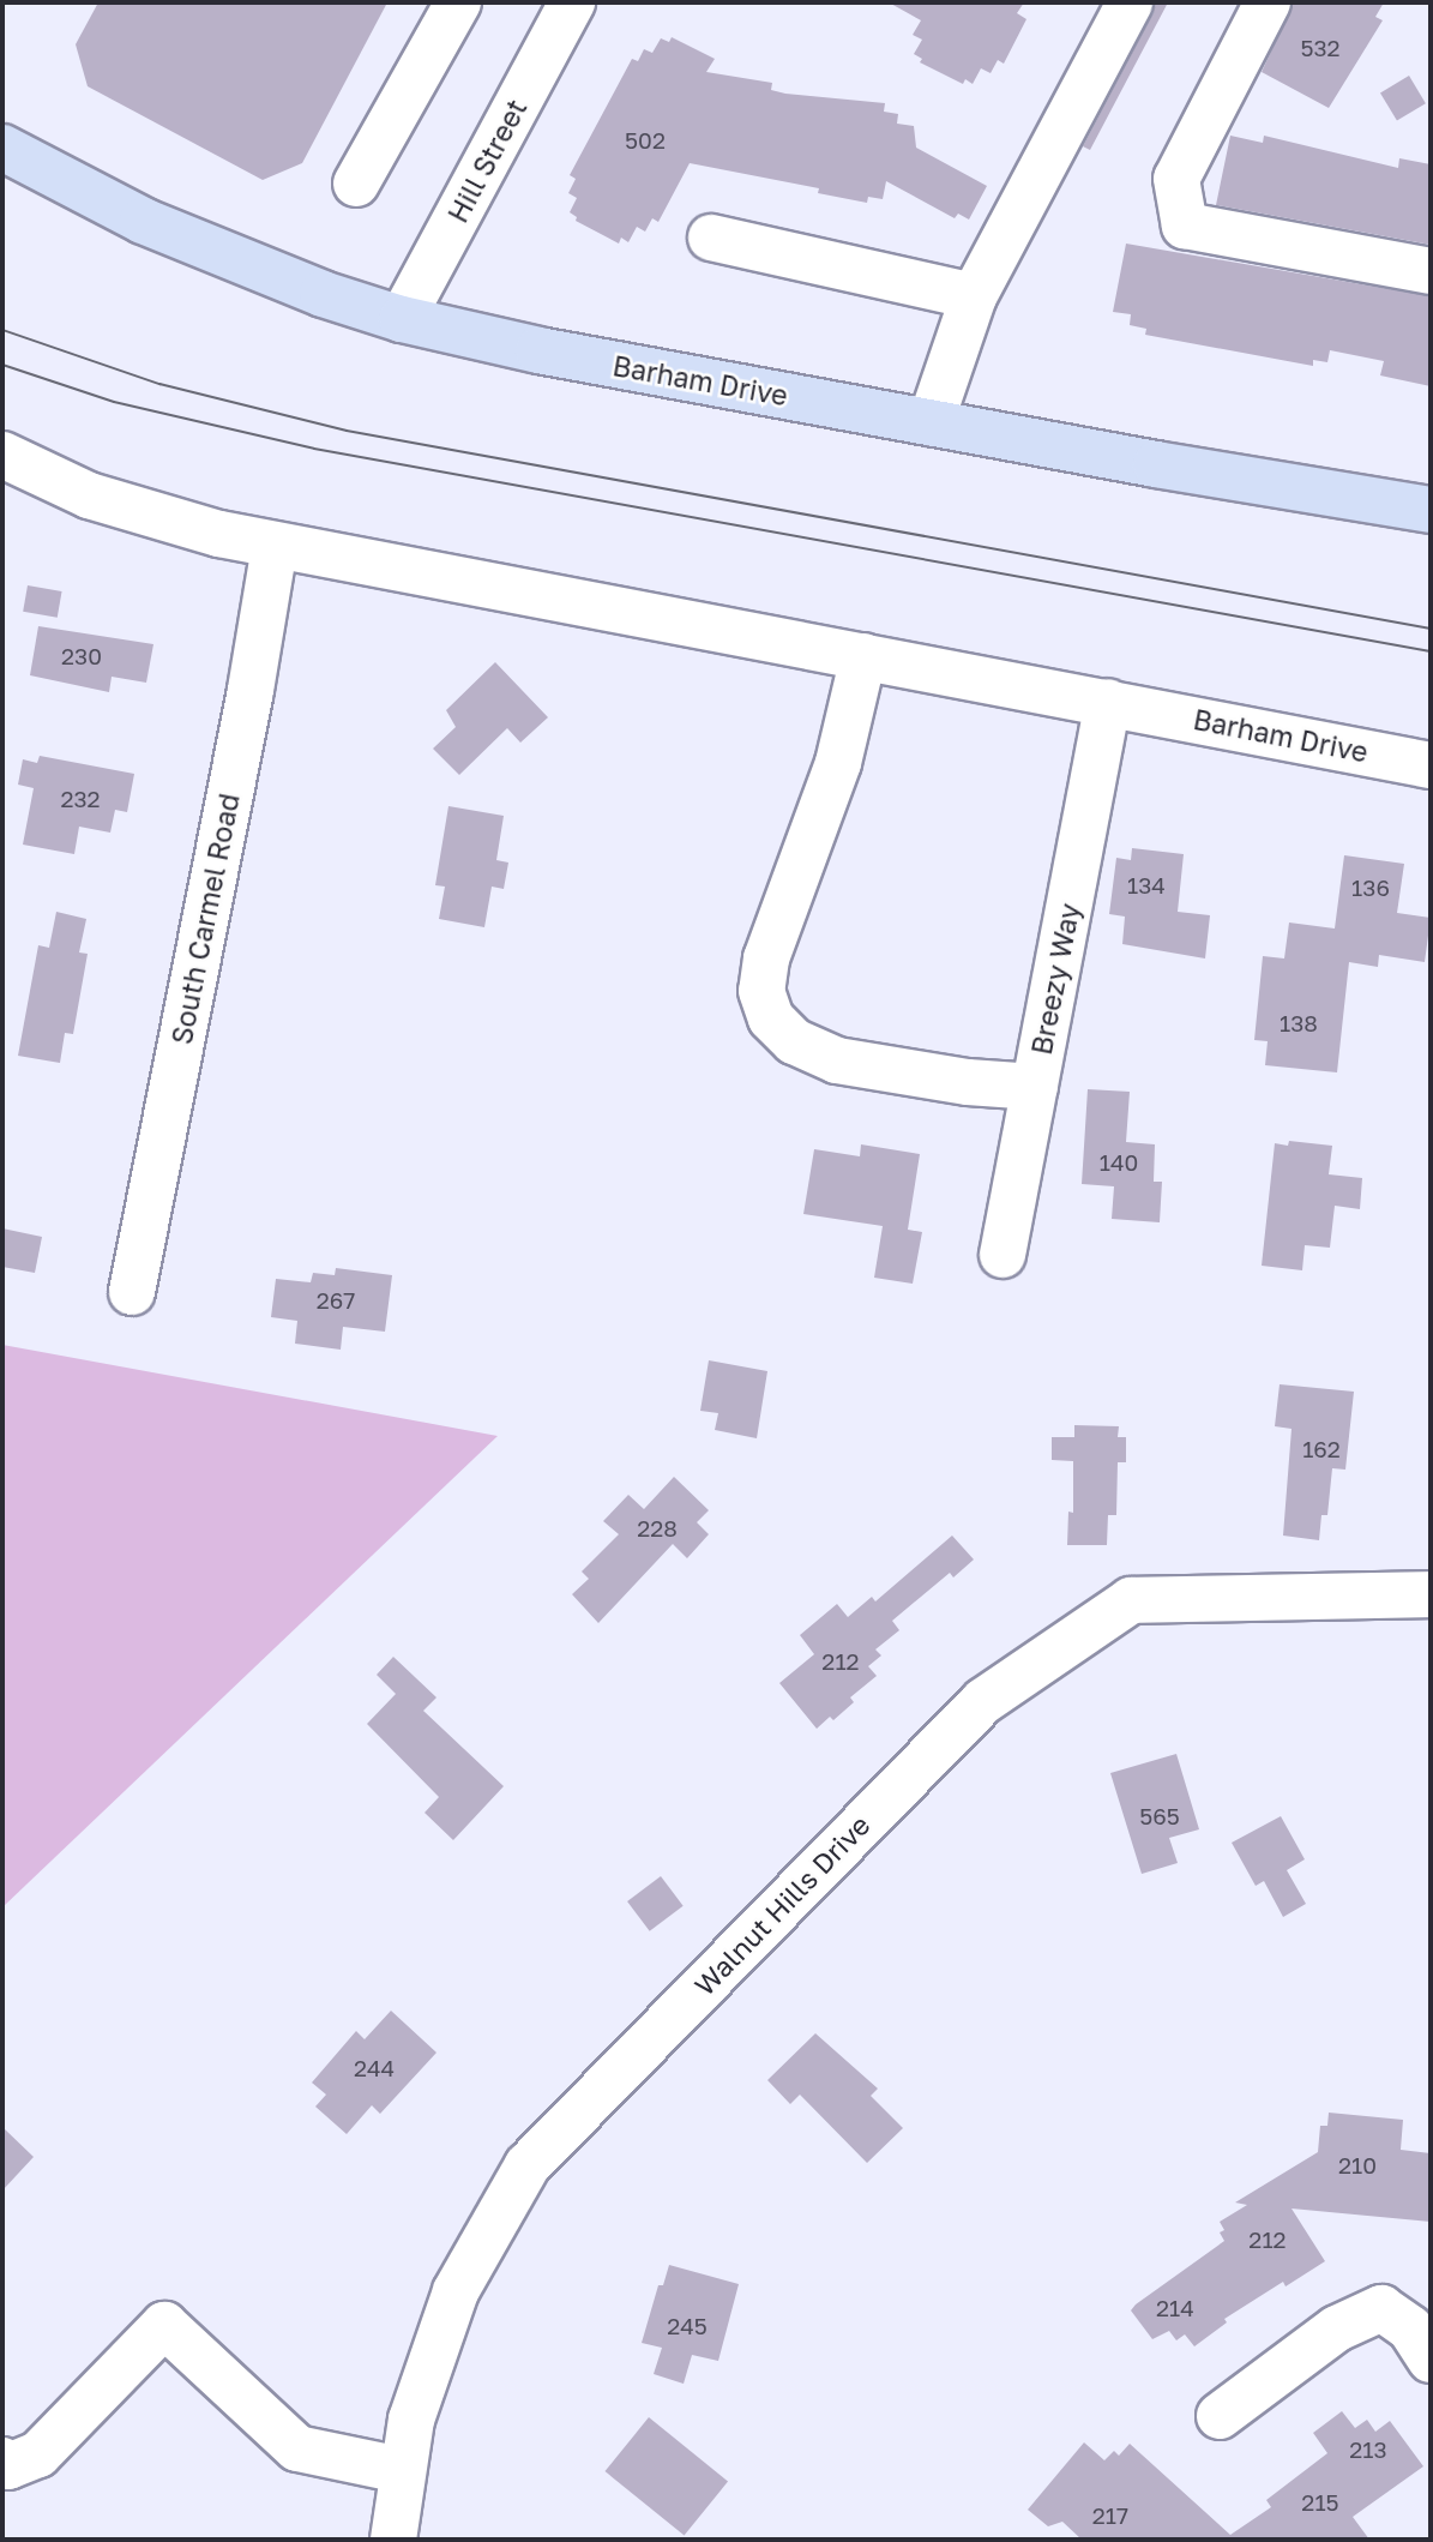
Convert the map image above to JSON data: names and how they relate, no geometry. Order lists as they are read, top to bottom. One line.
{"streets":{"main road":["Barham Drive"],"street":["Hill Street","South Carmel Road","Breezy Way","Walnut Hills Drive"]},"crossings":[["Hill Street","Barham Drive"],["Barham Drive","South Carmel Road"],["Barham Drive","Breezy Way"]],"house_numbers":["532","502","230","232","134","136","138","140","267","162","228","212","565","244","210","212","214","245","213","215","217"]}
